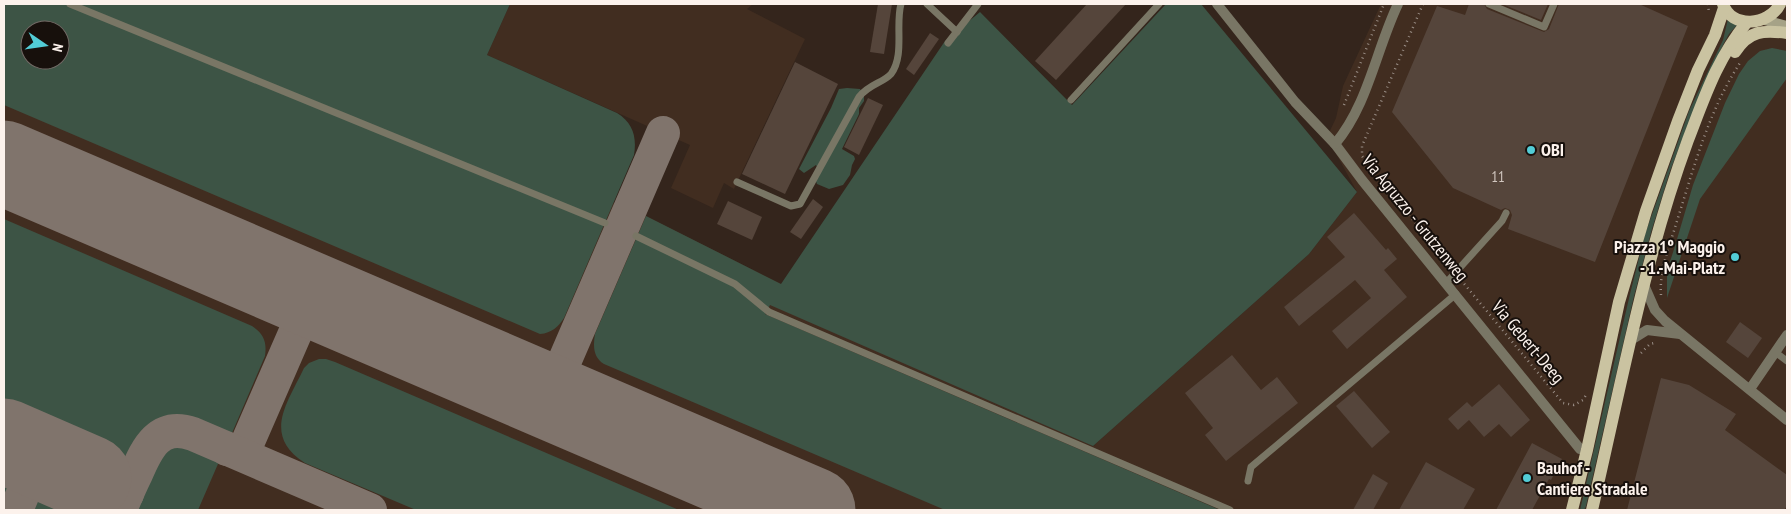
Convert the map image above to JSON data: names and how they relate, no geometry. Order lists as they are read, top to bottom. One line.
{"streets":{"street":["Via Agruzzo - Grutzenweg"],"path":["Via Gebert-Deeg"]},"places":["OBI","Piazza 1º Maggio - 1.-Mai-Platz","Bauhof - Cantiere Stradale"],"house_numbers":["11"],"north":"right"}
